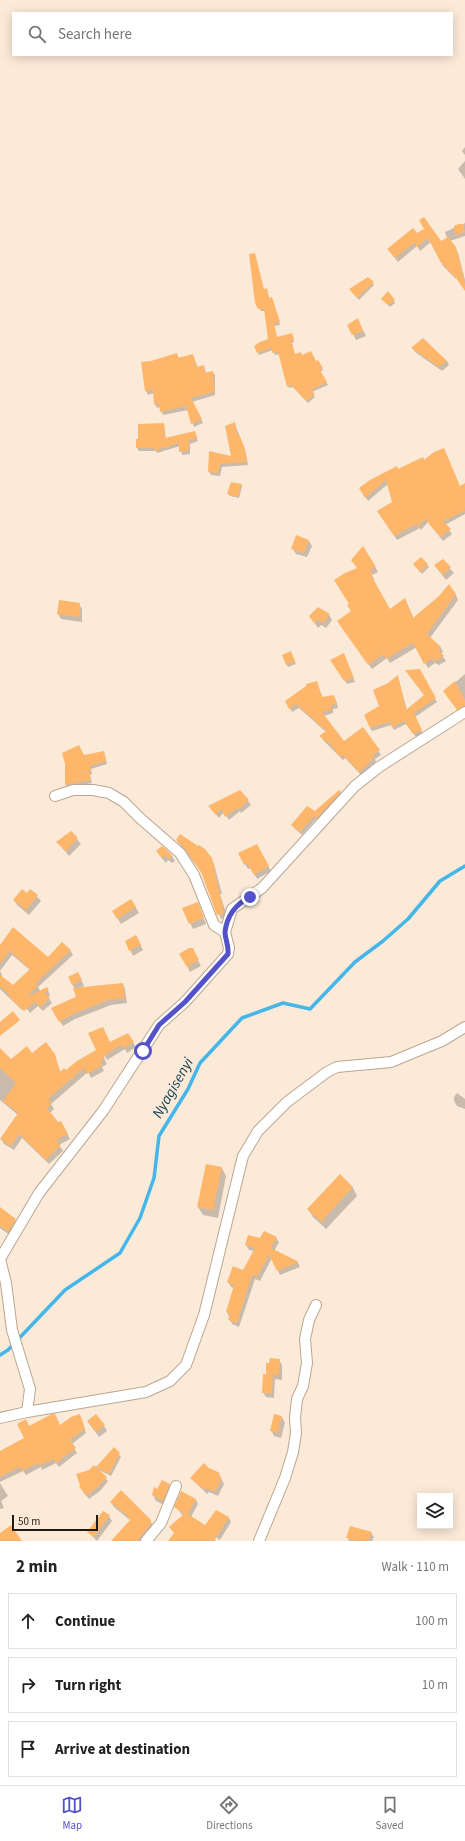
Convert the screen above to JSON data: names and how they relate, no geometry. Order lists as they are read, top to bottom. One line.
{"water":["Nyagisenyi"],"scale_bar":"50 m","page":{"search":"Search here","scale":"50 m","heading":["2 min","Walk · 110 m"],"list":[["Continue","100 m"],["Turn right","10 m"],"Arrive at destination"],"nav":["Map","Directions","Saved"]}}
